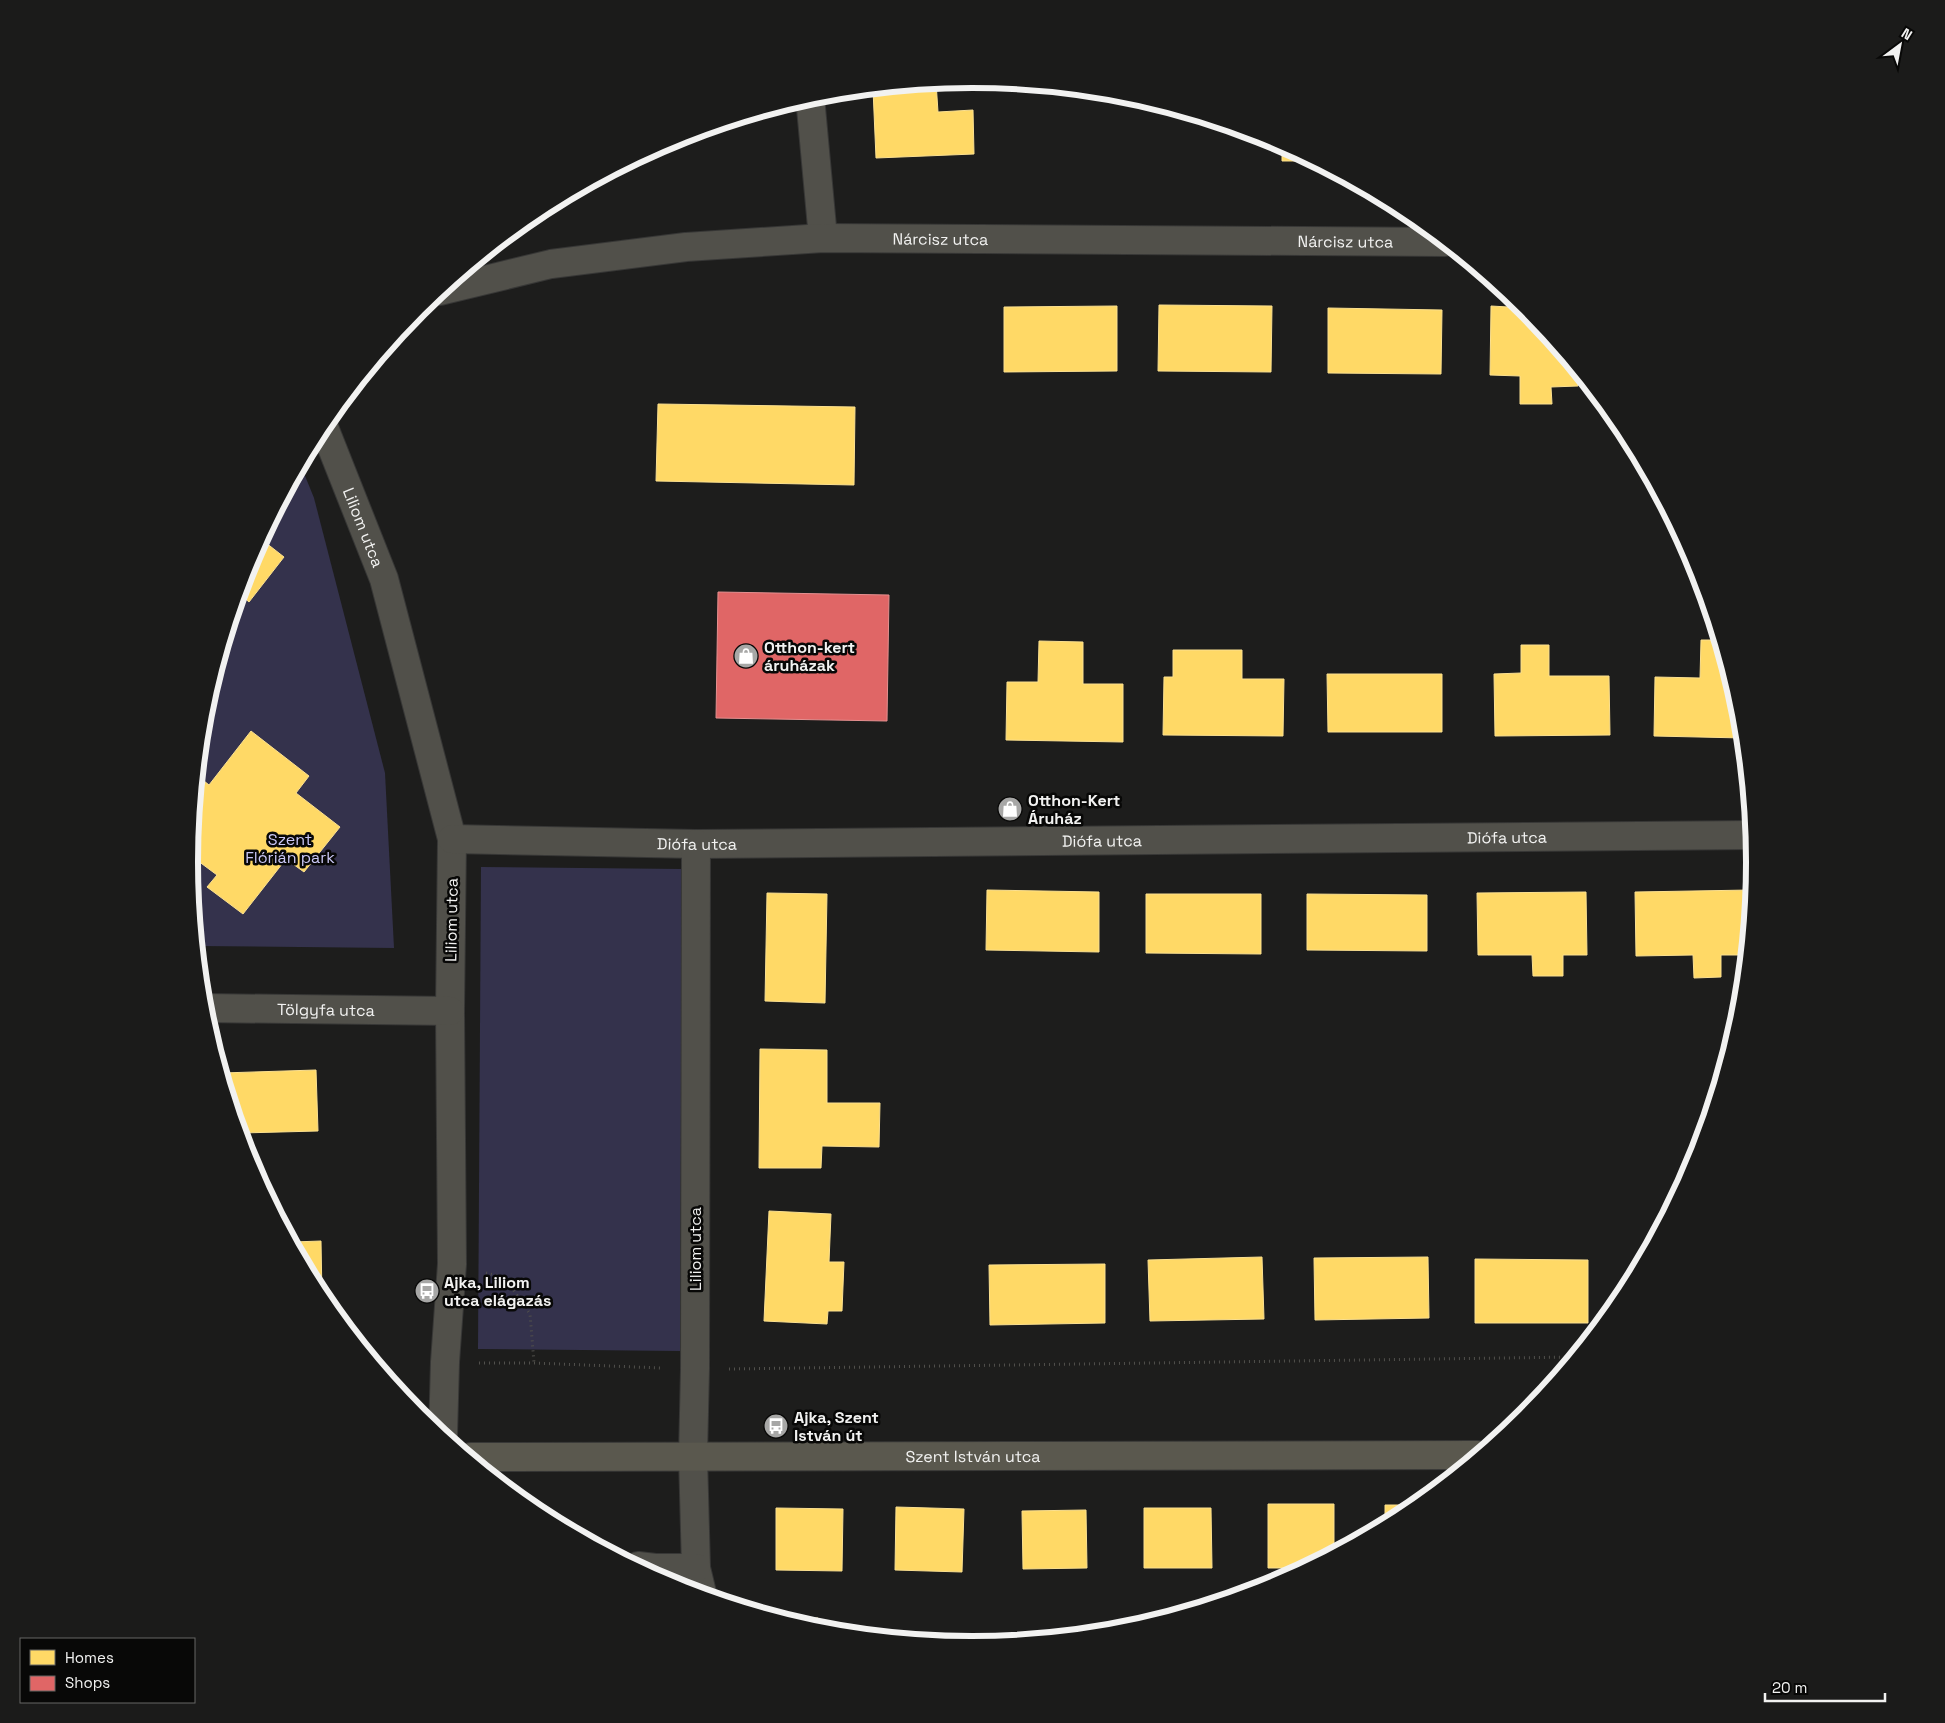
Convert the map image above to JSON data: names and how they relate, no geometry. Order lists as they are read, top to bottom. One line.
{"streets":{"main road":["Szent István utca"],"street":["Nárcisz utca","Liliom utca","Diófa utca","Tölgyfa utca"]},"crossings":[["Liliom utca","Diófa utca"],["Liliom utca","Tölgyfa utca"],["Liliom utca","Szent István utca"]],"parks":["Szent Flórián park"],"places":{"shop":["Otthon-kert áruházak","Otthon-Kert Áruház"],"bus stop":["Ajka, Liliom utca elágazás","Ajka, Szent István út"]},"legend":["Homes","Shops"],"scale_bar":"20 m","north":"top right"}
